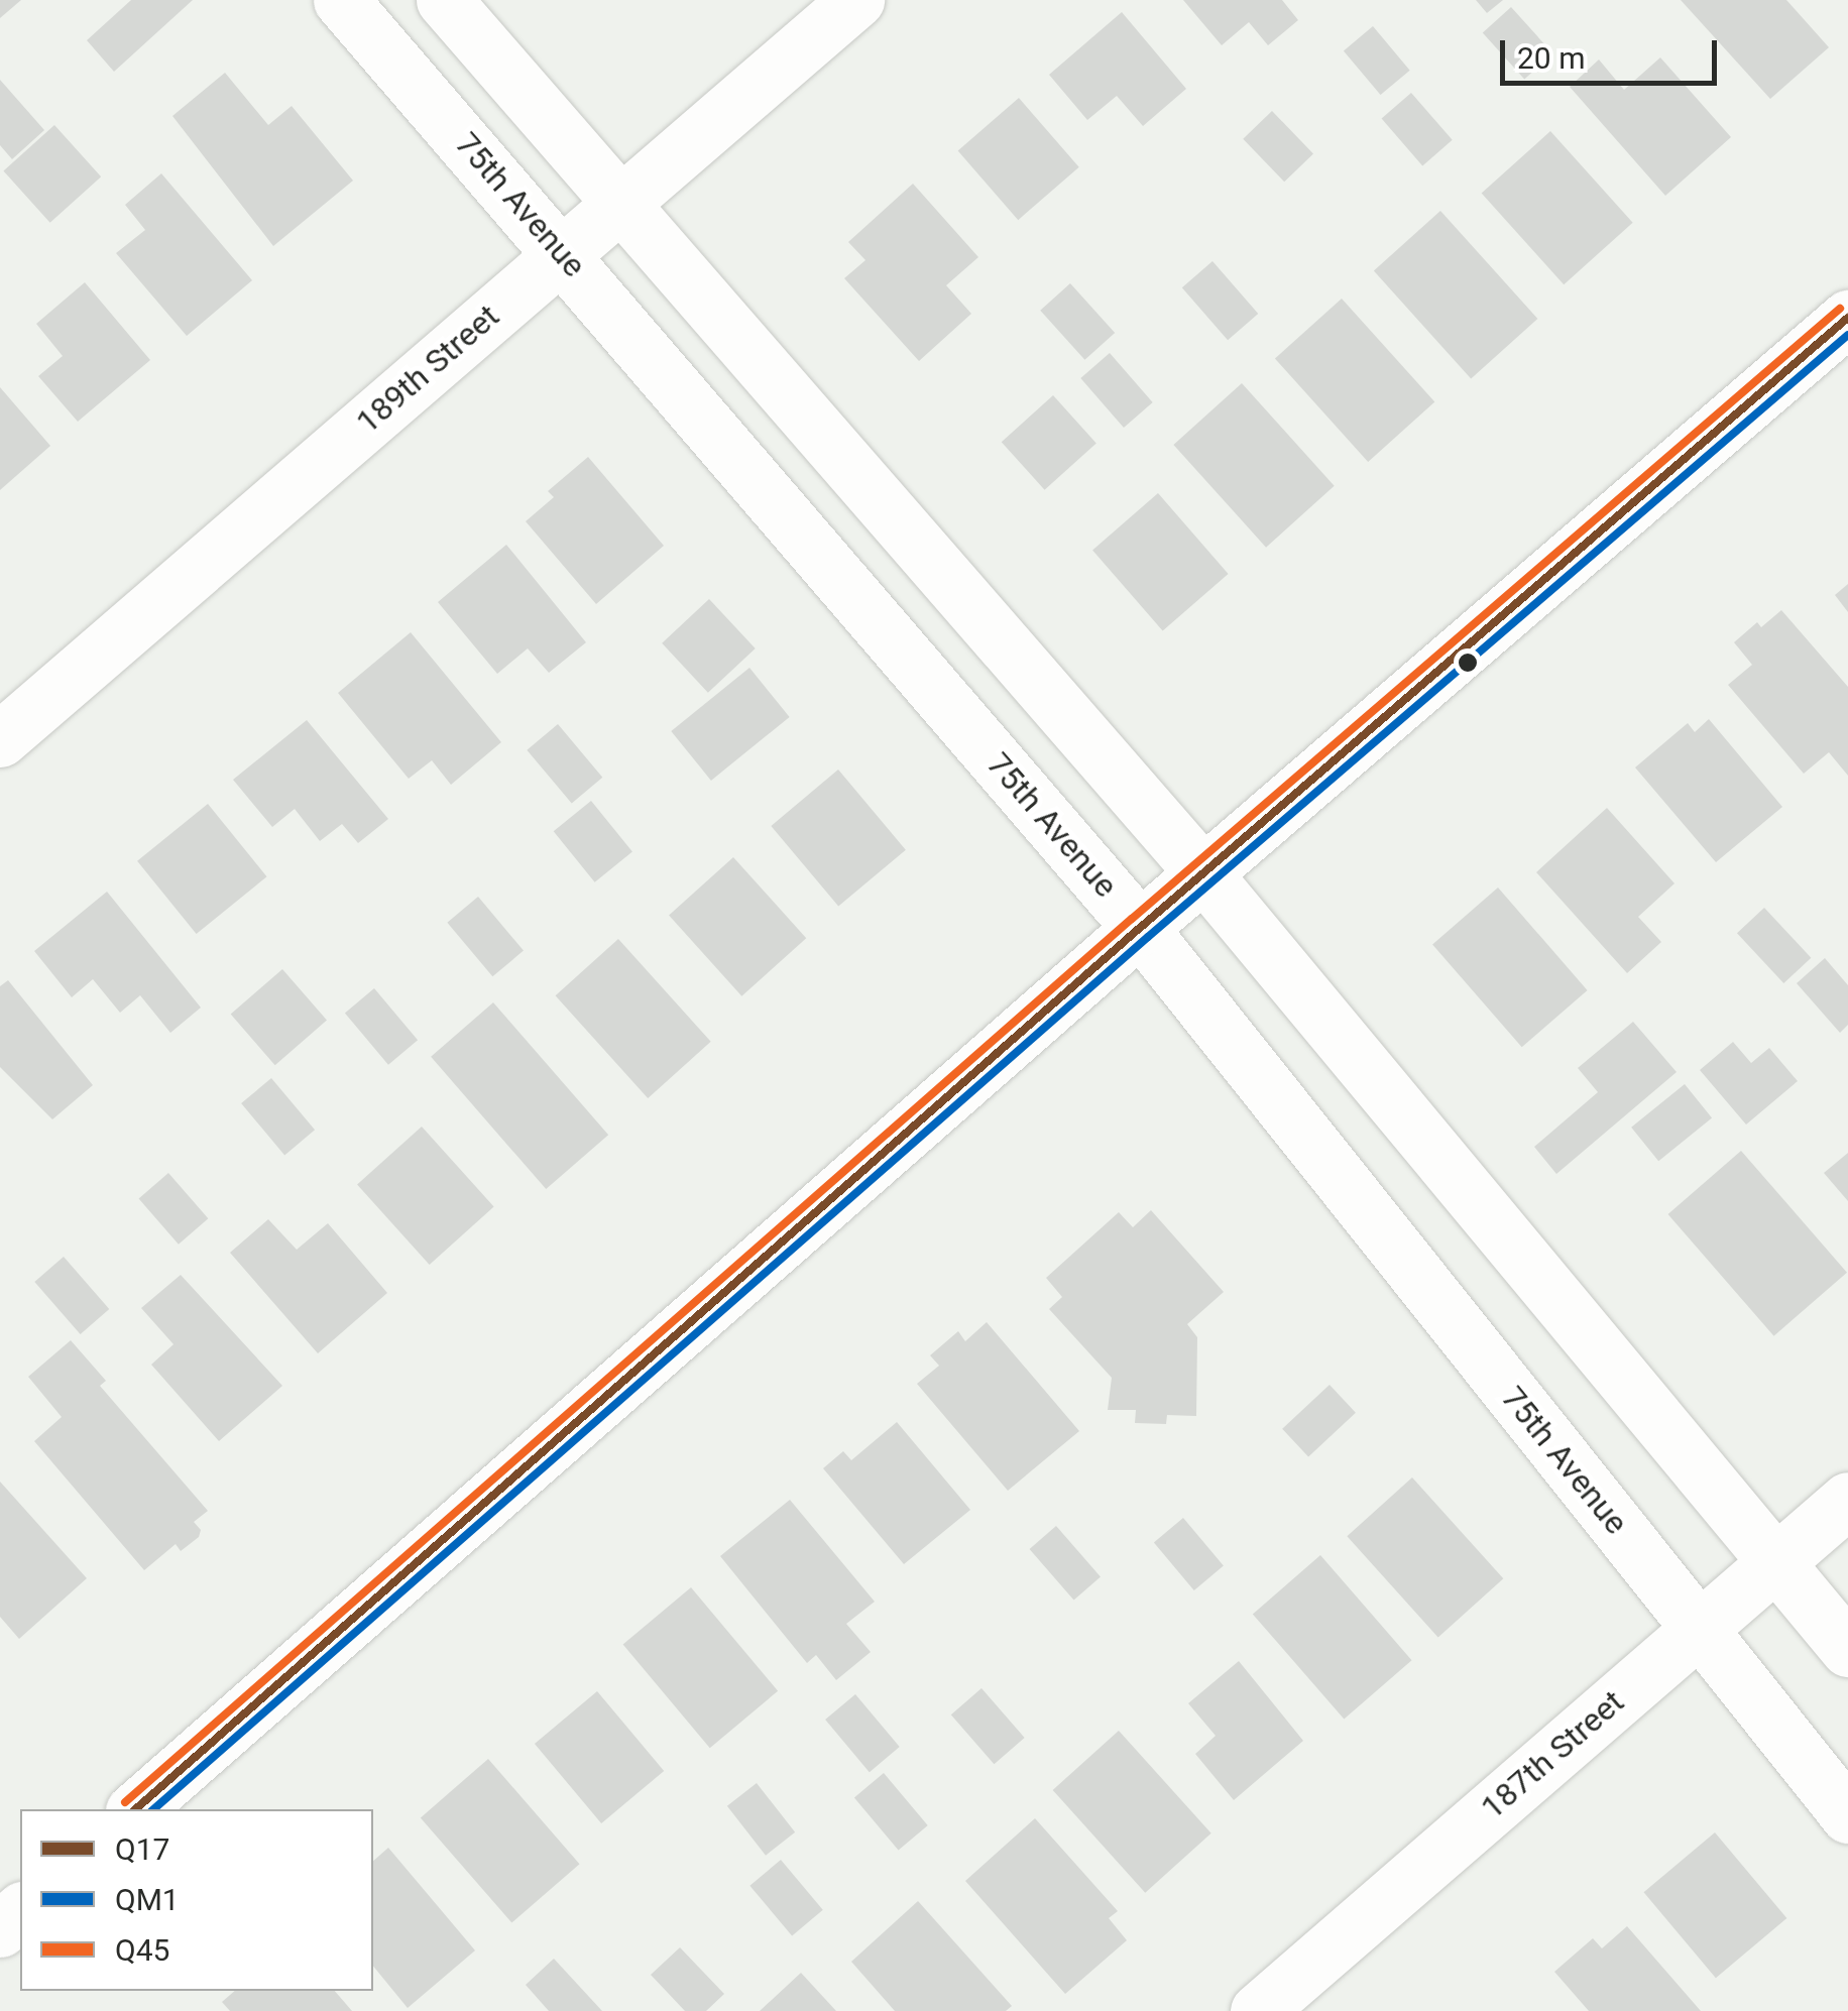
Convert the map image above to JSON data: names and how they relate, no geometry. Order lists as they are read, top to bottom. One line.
{"streets":{"street":["75th Avenue","189th Street","187th Street"]},"crossings":[["75th Avenue","189th Street"],["75th Avenue","187th Street"]],"lines":["transit line Q45","transit line Q17","transit line QM1"],"legend":["Q17","QM1","Q45"],"scale_bar":"20 m"}
